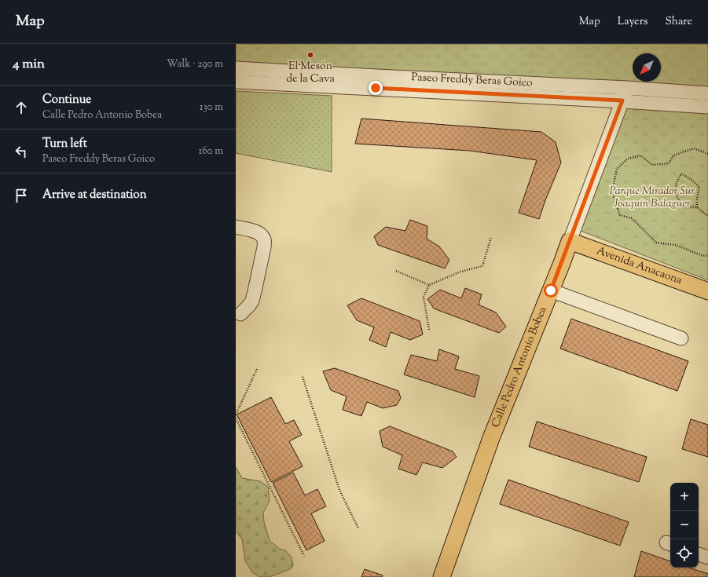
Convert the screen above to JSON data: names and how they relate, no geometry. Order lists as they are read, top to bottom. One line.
{"streets":{"main road":["Avenida Anacaona","Calle Pedro Antonio Bobea"],"street":["Paseo Freddy Beras Goico"]},"crossings":[["Paseo Freddy Beras Goico","Calle Pedro Antonio Bobea"],["Avenida Anacaona","Calle Pedro Antonio Bobea"]],"parks":["Parque Mirador Sur Joaquín Balaguer"],"places":["El Mesón de la Cava"],"north":"bottom left","page":{"header":"Map","nav":["Map","Layers","Share"],"heading":["4 min","Walk · 290 m"],"list":[["Continue","Calle Pedro Antonio Bobea","130 m"],["Turn left","Paseo Freddy Beras Goico","160 m"],"Arrive at destination"],"map_buttons":["+","−"]}}
